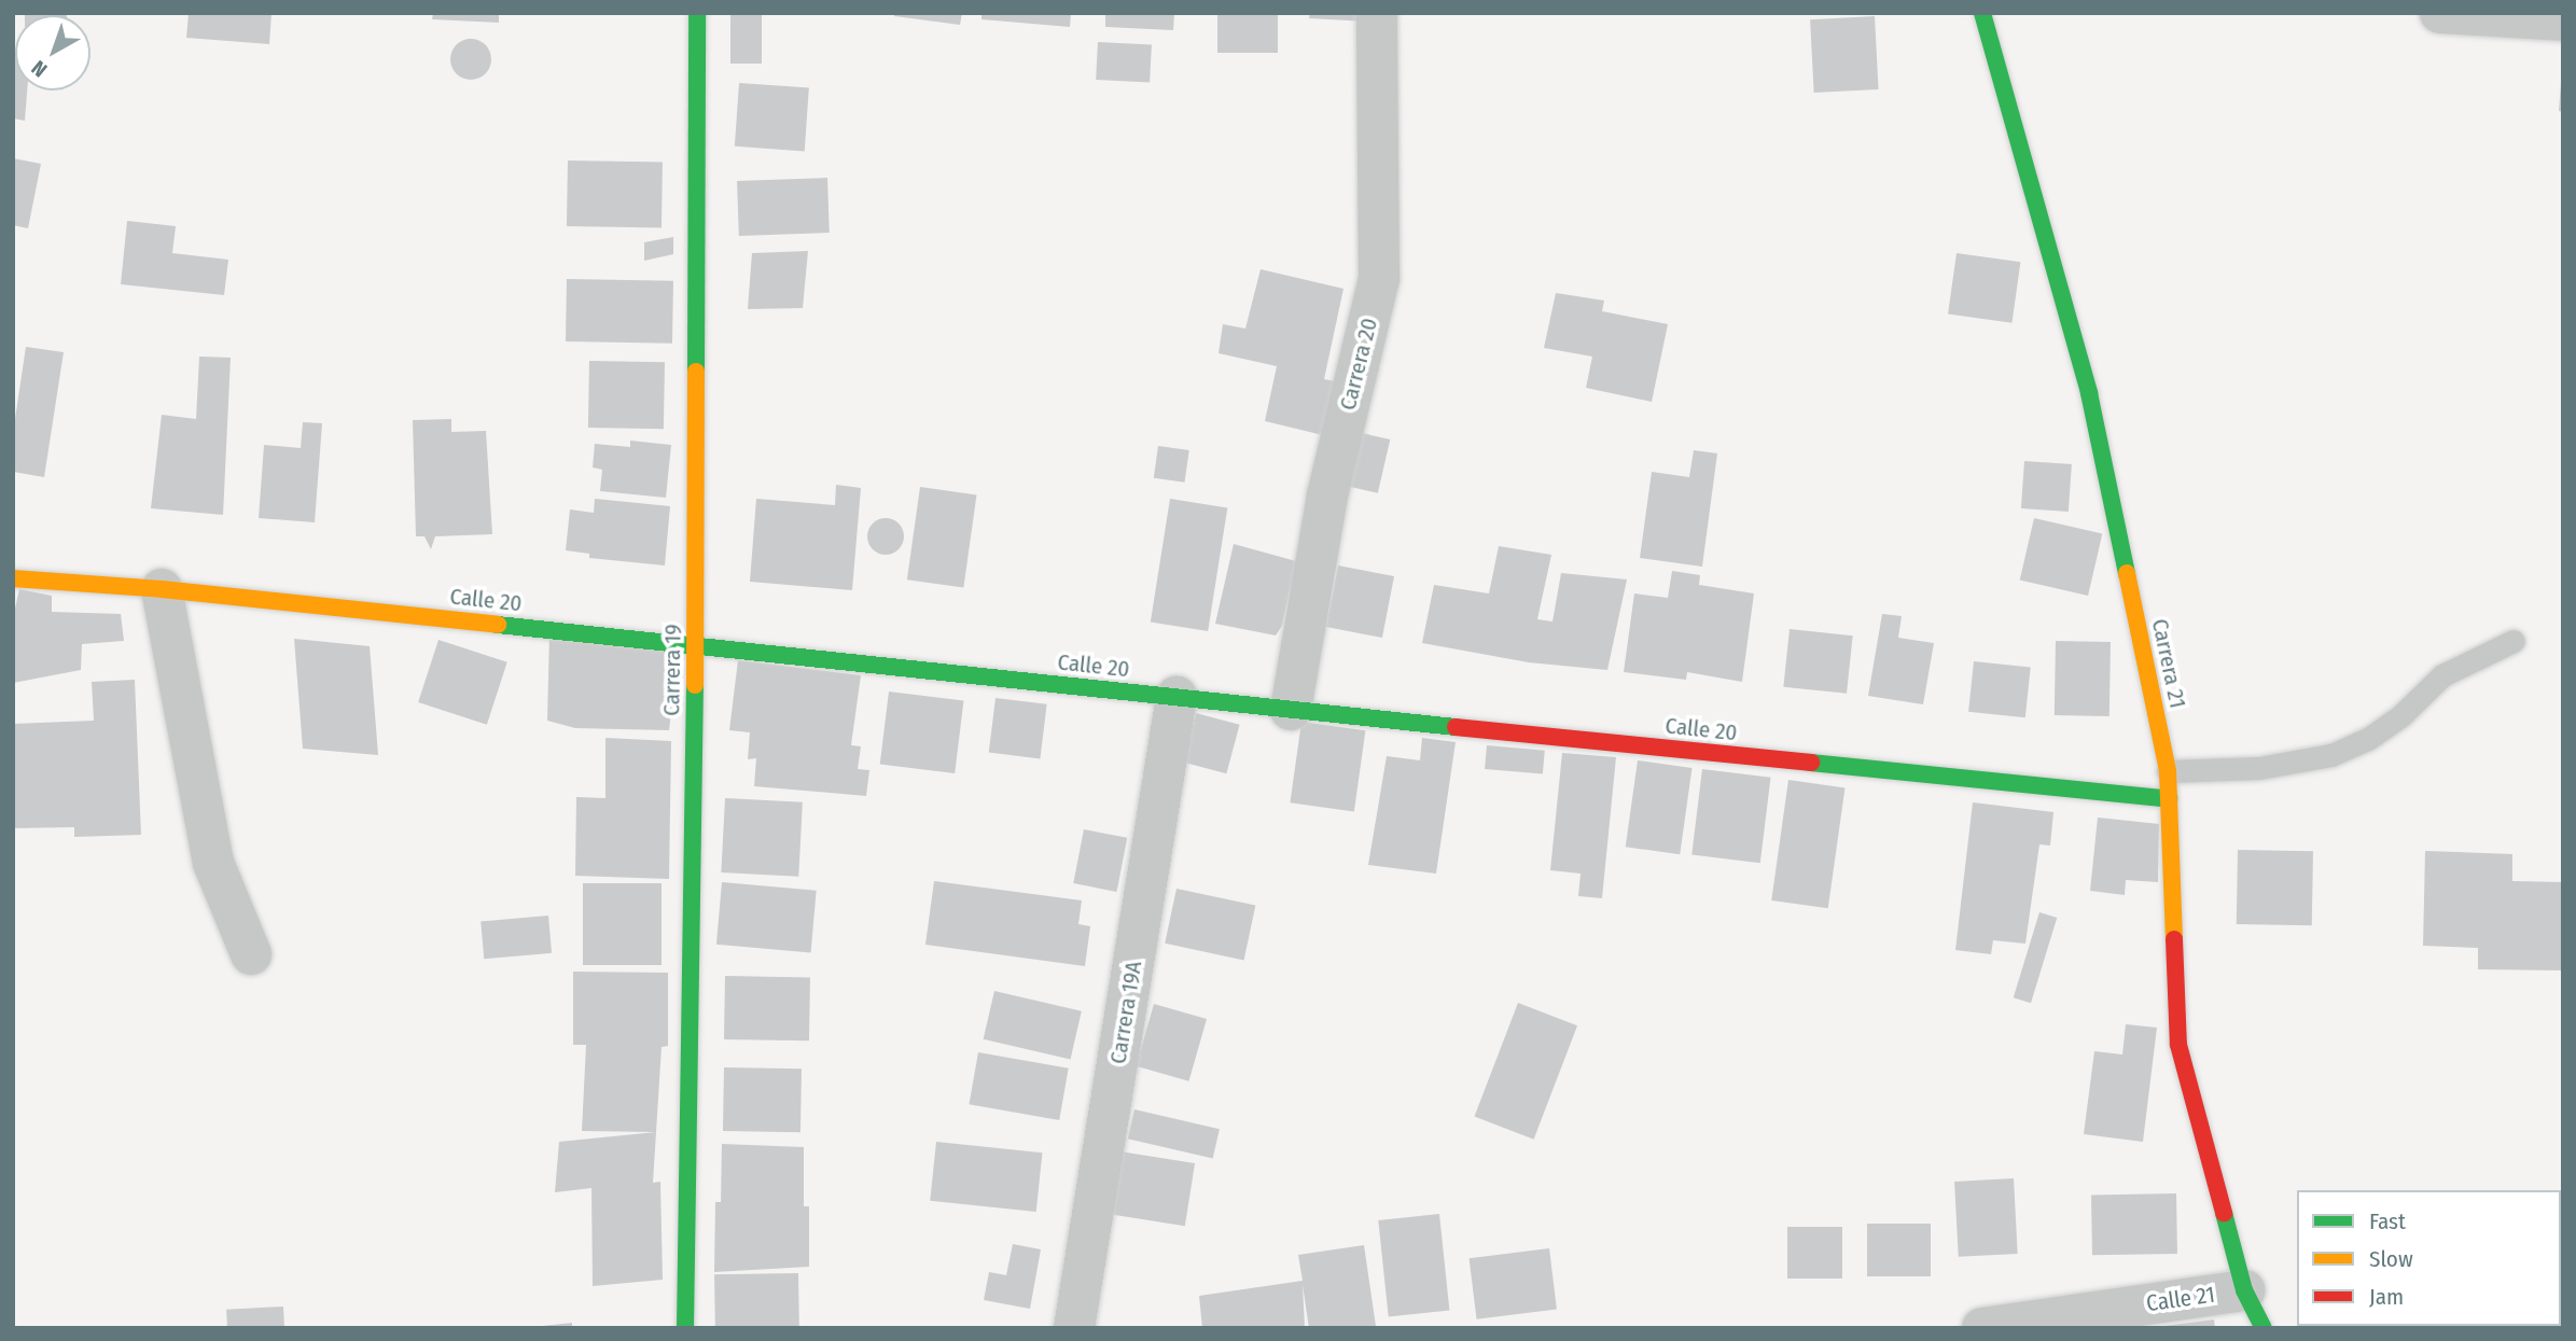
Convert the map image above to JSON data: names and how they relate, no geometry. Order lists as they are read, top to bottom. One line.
{"streets":{"street":["Carrera 20","Calle 20","Carrera 21","Carrera 19","Carrera 19A","Calle 21"]},"crossings":[["Carrera 20","Calle 20"],["Calle 20","Carrera 21"],["Calle 20","Carrera 19"],["Calle 20","Carrera 19A"],["Carrera 21","Calle 21"]],"legend":["Fast","Slow","Jam"],"north":"bottom left"}
